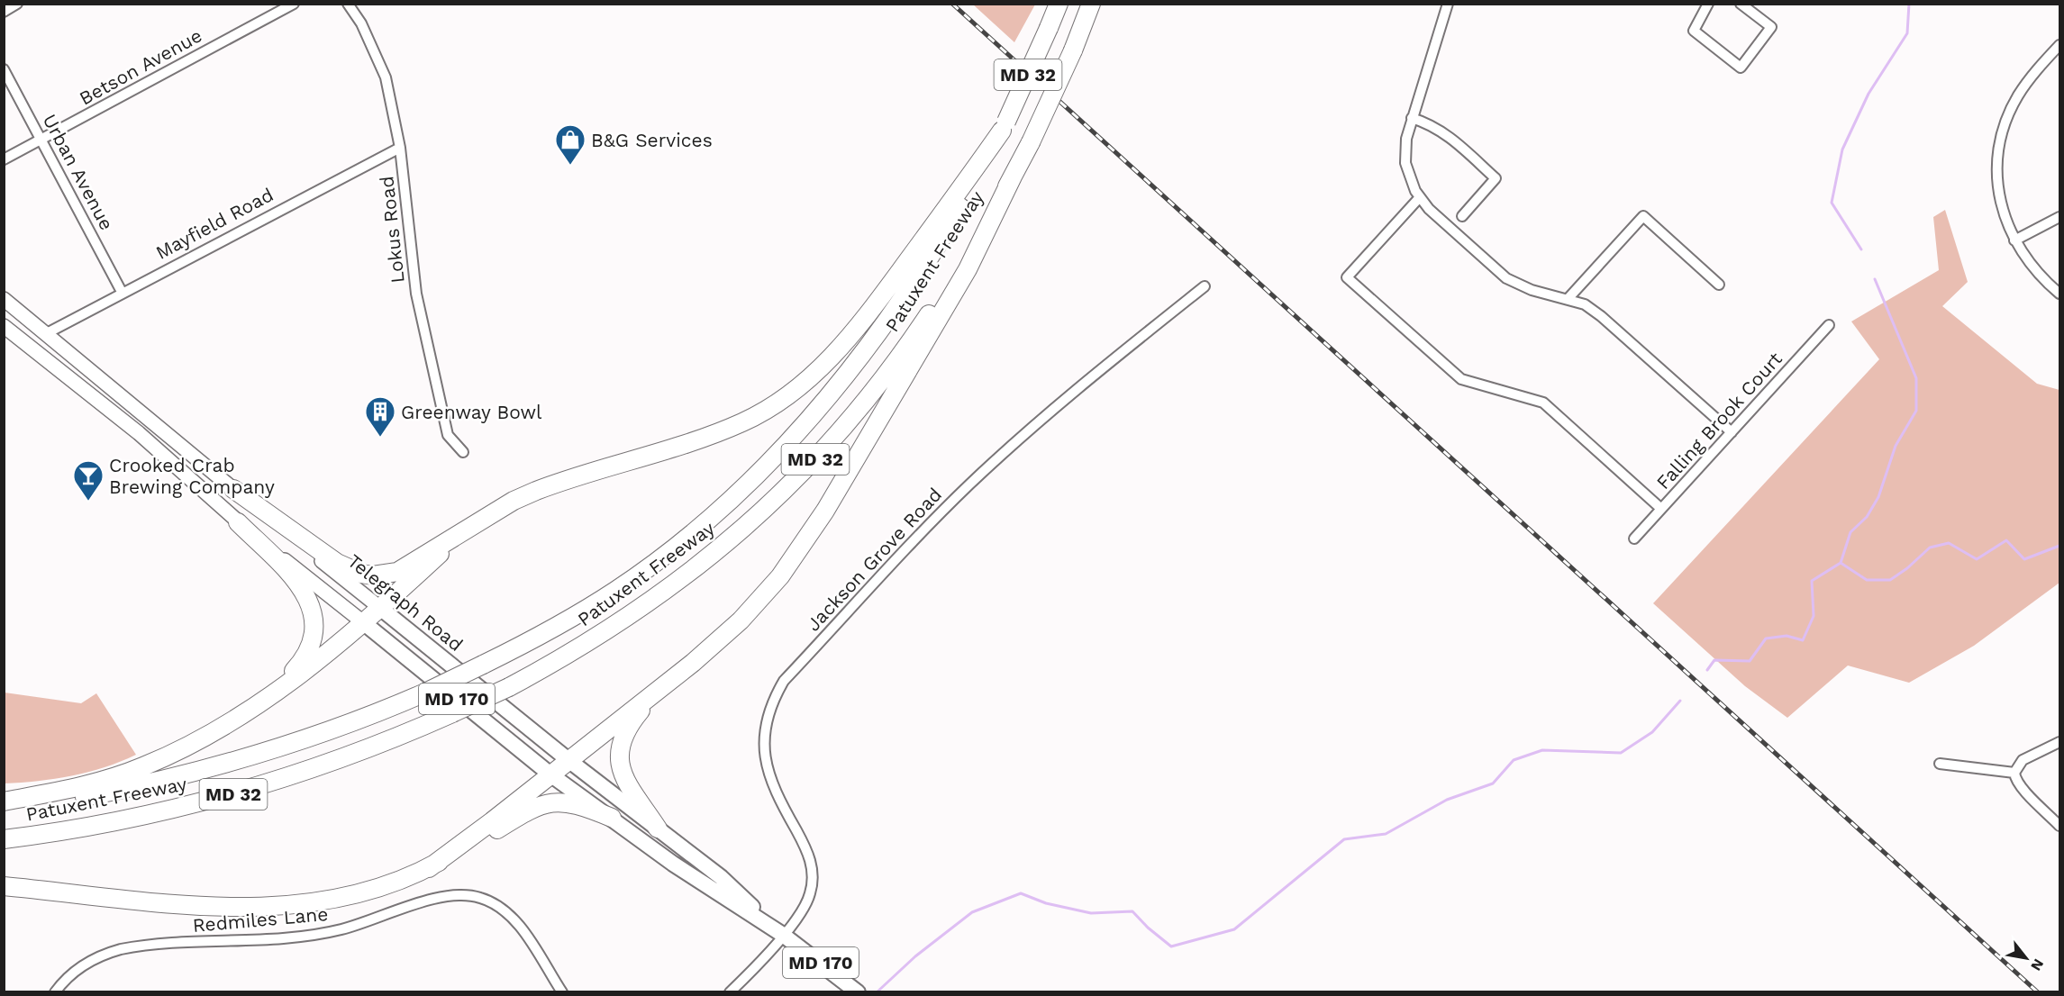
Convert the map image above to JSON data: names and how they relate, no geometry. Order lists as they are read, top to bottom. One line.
{"streets":{"highway":["MD 32","Patuxent Freeway"],"main road":["Telegraph Road","MD 170"],"street":["Betson Avenue","Urban Avenue","Mayfield Road","Lokus Road","Falling Brook Court","Jackson Grove Road","Redmiles Lane"]},"crossings":[["Betson Avenue","Urban Avenue"],["Urban Avenue","Mayfield Road"],["Mayfield Road","Lokus Road"],["Mayfield Road","Telegraph Road"],["Jackson Grove Road","Telegraph Road"]],"places":{"shop":["B&G Services"],"building":["Greenway Bowl"],"bar":["Crooked Crab Brewing Company"]},"north":"bottom right"}
